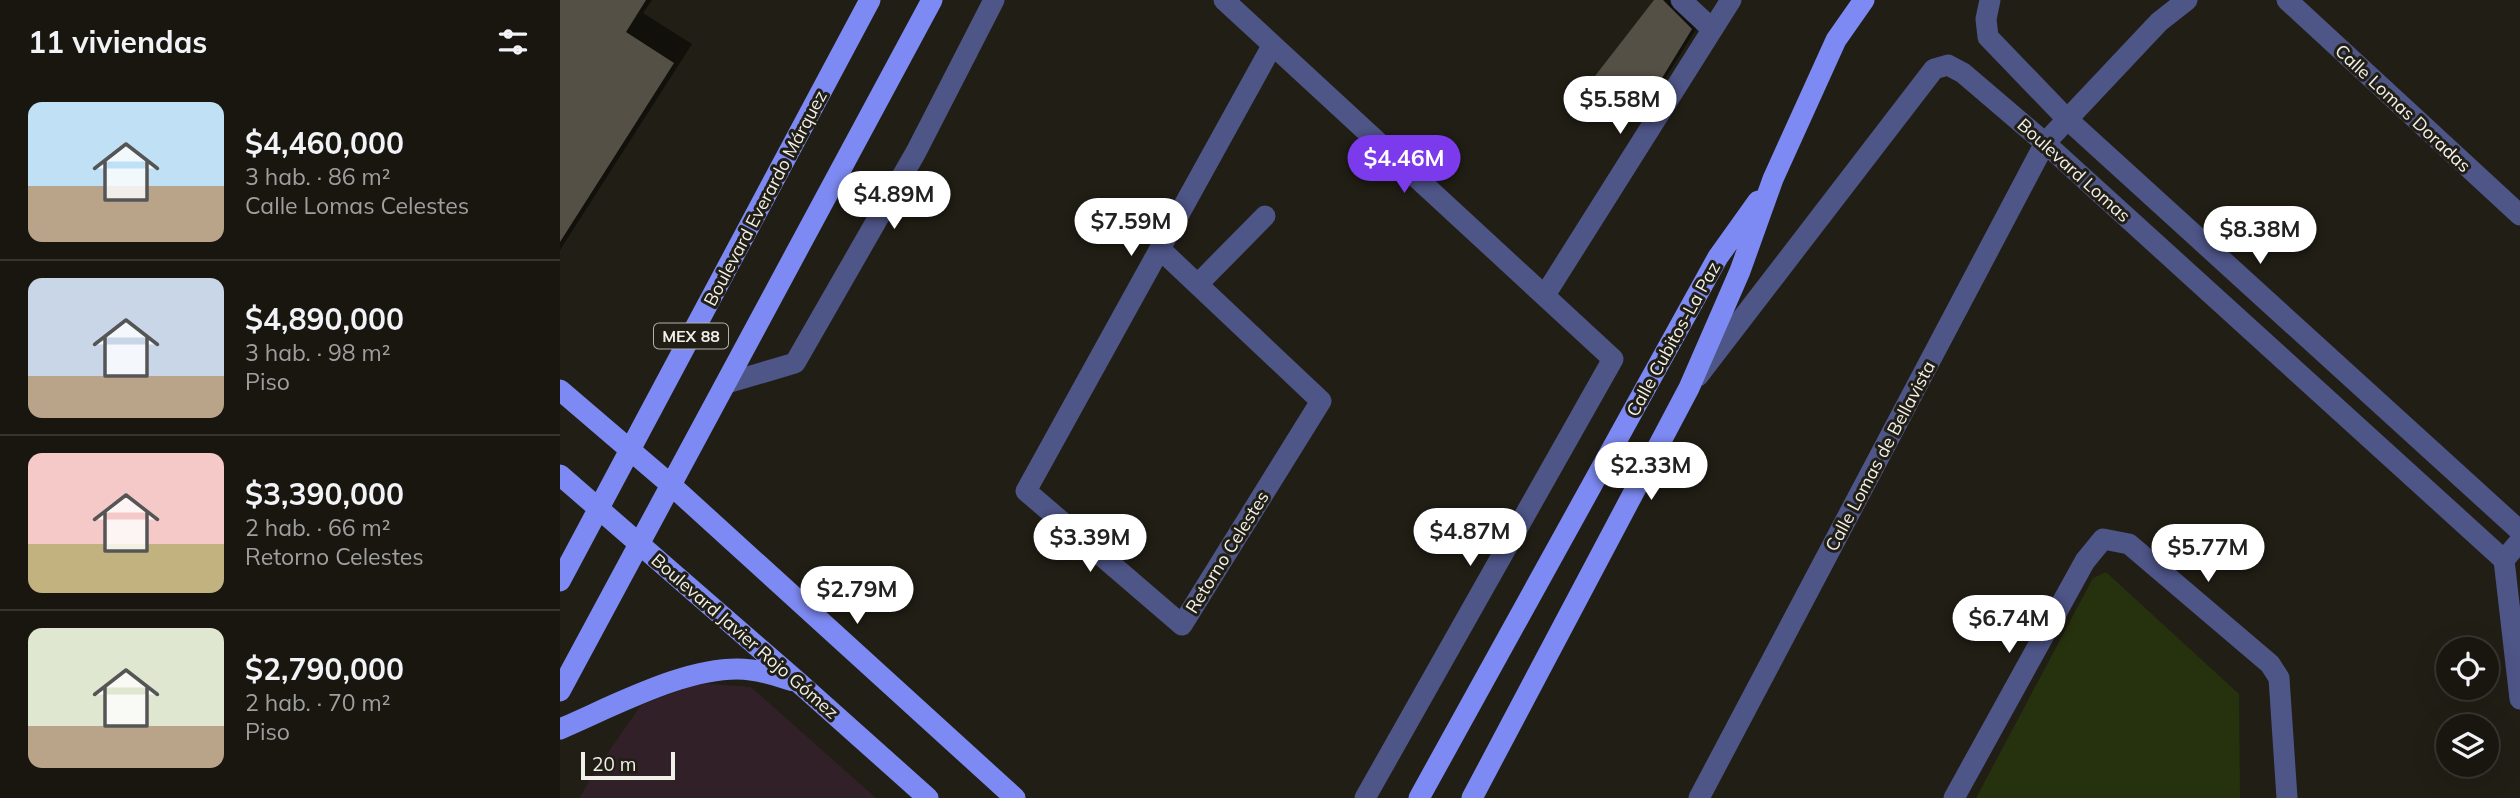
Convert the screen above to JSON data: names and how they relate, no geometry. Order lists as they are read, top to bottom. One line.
{"streets":{"main road":["Boulevard Everardo Márquez","MEX 88","Calle Cubitos-La Paz","Boulevard Javier Rojo Gómez"],"street":["Calle Lomas Doradas","Boulevard Lomas","Calle Lomas de Bellavista","Retorno Celestes"]},"crossings":[["Boulevard Lomas","Calle Cubitos-La Paz"],["Boulevard Lomas","Calle Lomas de Bellavista"],["Boulevard Everardo Márquez","Boulevard Javier Rojo Gómez"],["MEX 88","Boulevard Javier Rojo Gómez"]],"scale_bar":"20 m","page":{"heading":"11 viviendas","price":["$5.58M","$4.46M","$4.89M","$7.59M","$8.38M","$2.33M","$4.87M","$3.39M","$5.77M","$2.79M","$6.74M"],"list":[{"name":"$4,460,000","note":"3 hab. · 86 m² · Calle Lomas Celestes"},{"name":"$4,890,000","note":"3 hab. · 98 m² · Piso"},{"name":"$3,390,000","note":"2 hab. · 66 m² · Retorno Celestes"},{"name":"$2,790,000","note":"2 hab. · 70 m² · Piso"}],"scale":"20 m"}}
